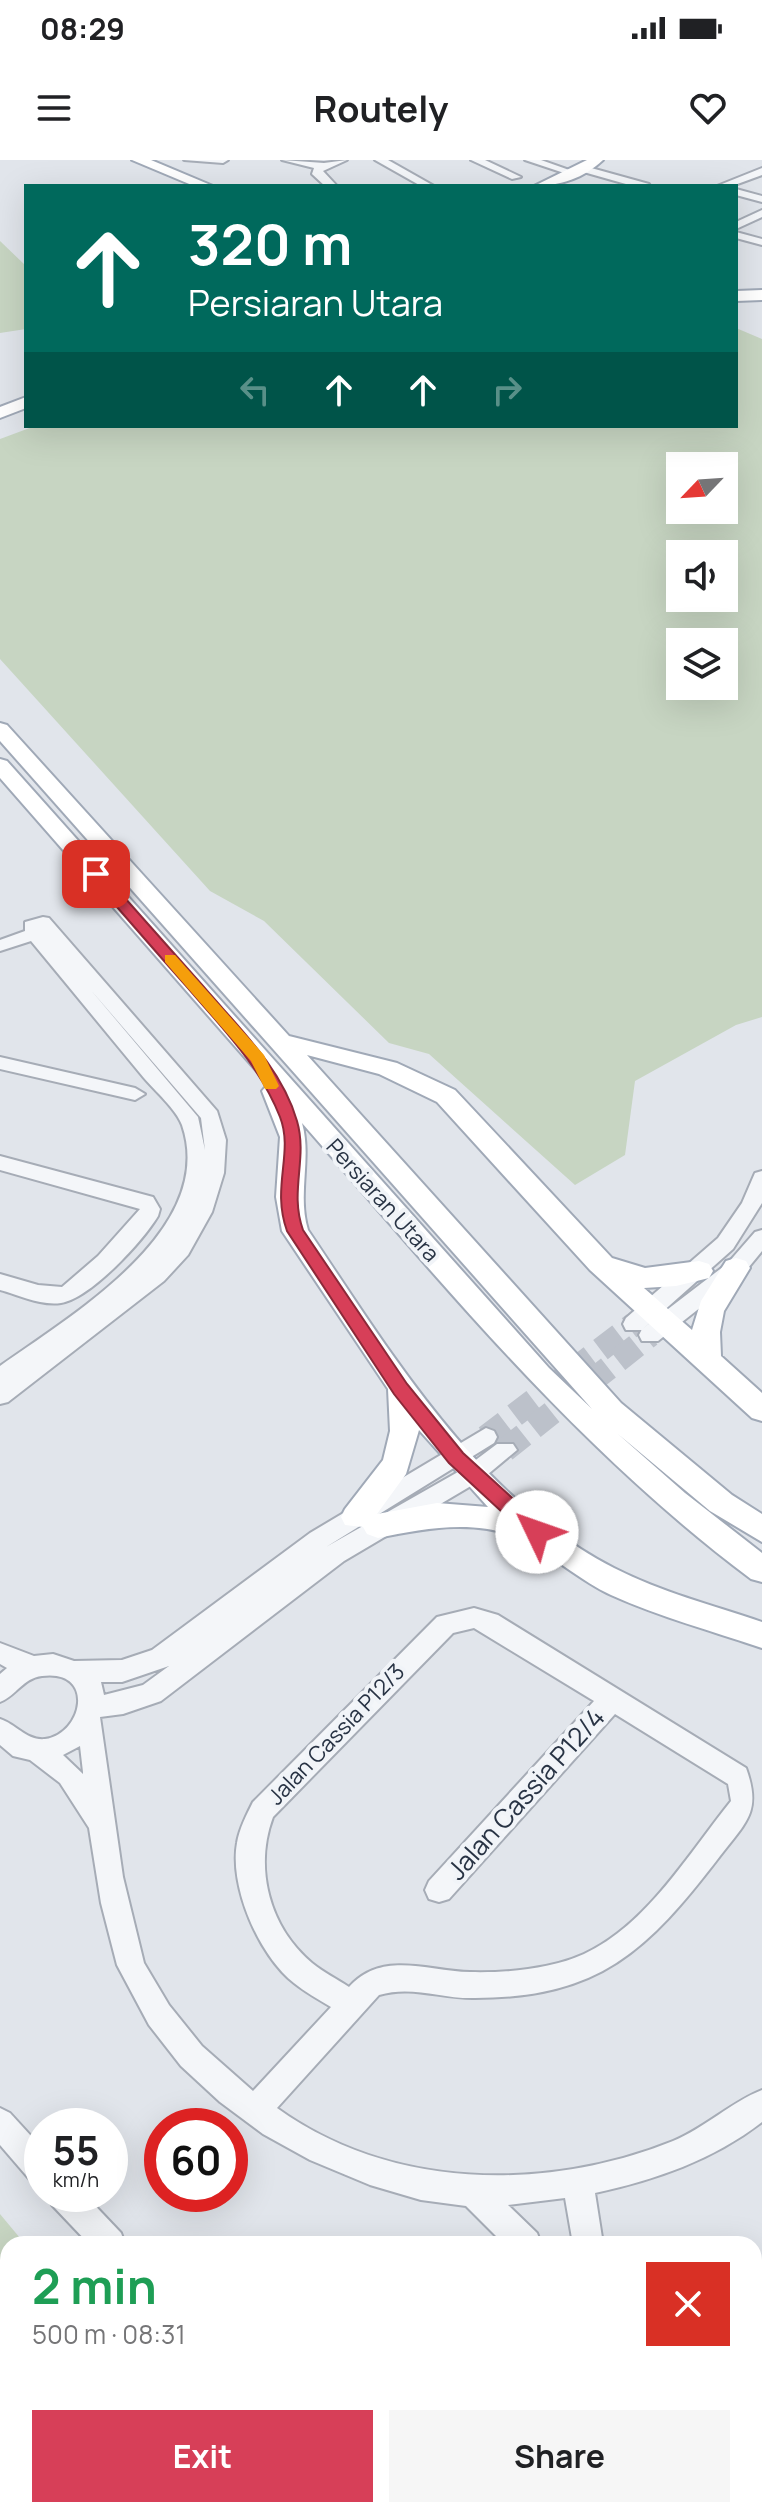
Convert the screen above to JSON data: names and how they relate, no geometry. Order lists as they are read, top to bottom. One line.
{"streets":{"main road":["Persiaran Utara"],"street":["Jalan Cassia P12/3","Jalan Cassia P12/4"]},"crossings":[["Jalan Cassia P12/3","Jalan Cassia P12/4"]],"north":"bottom left","page":{"status":"08:29","header":"Routely","turn":["320 m","Persiaran Utara"],"speed":"55 km/h","limit":"60","heading":["2 min","500 m · 08:31"],"buttons":["Exit","Share"]}}
